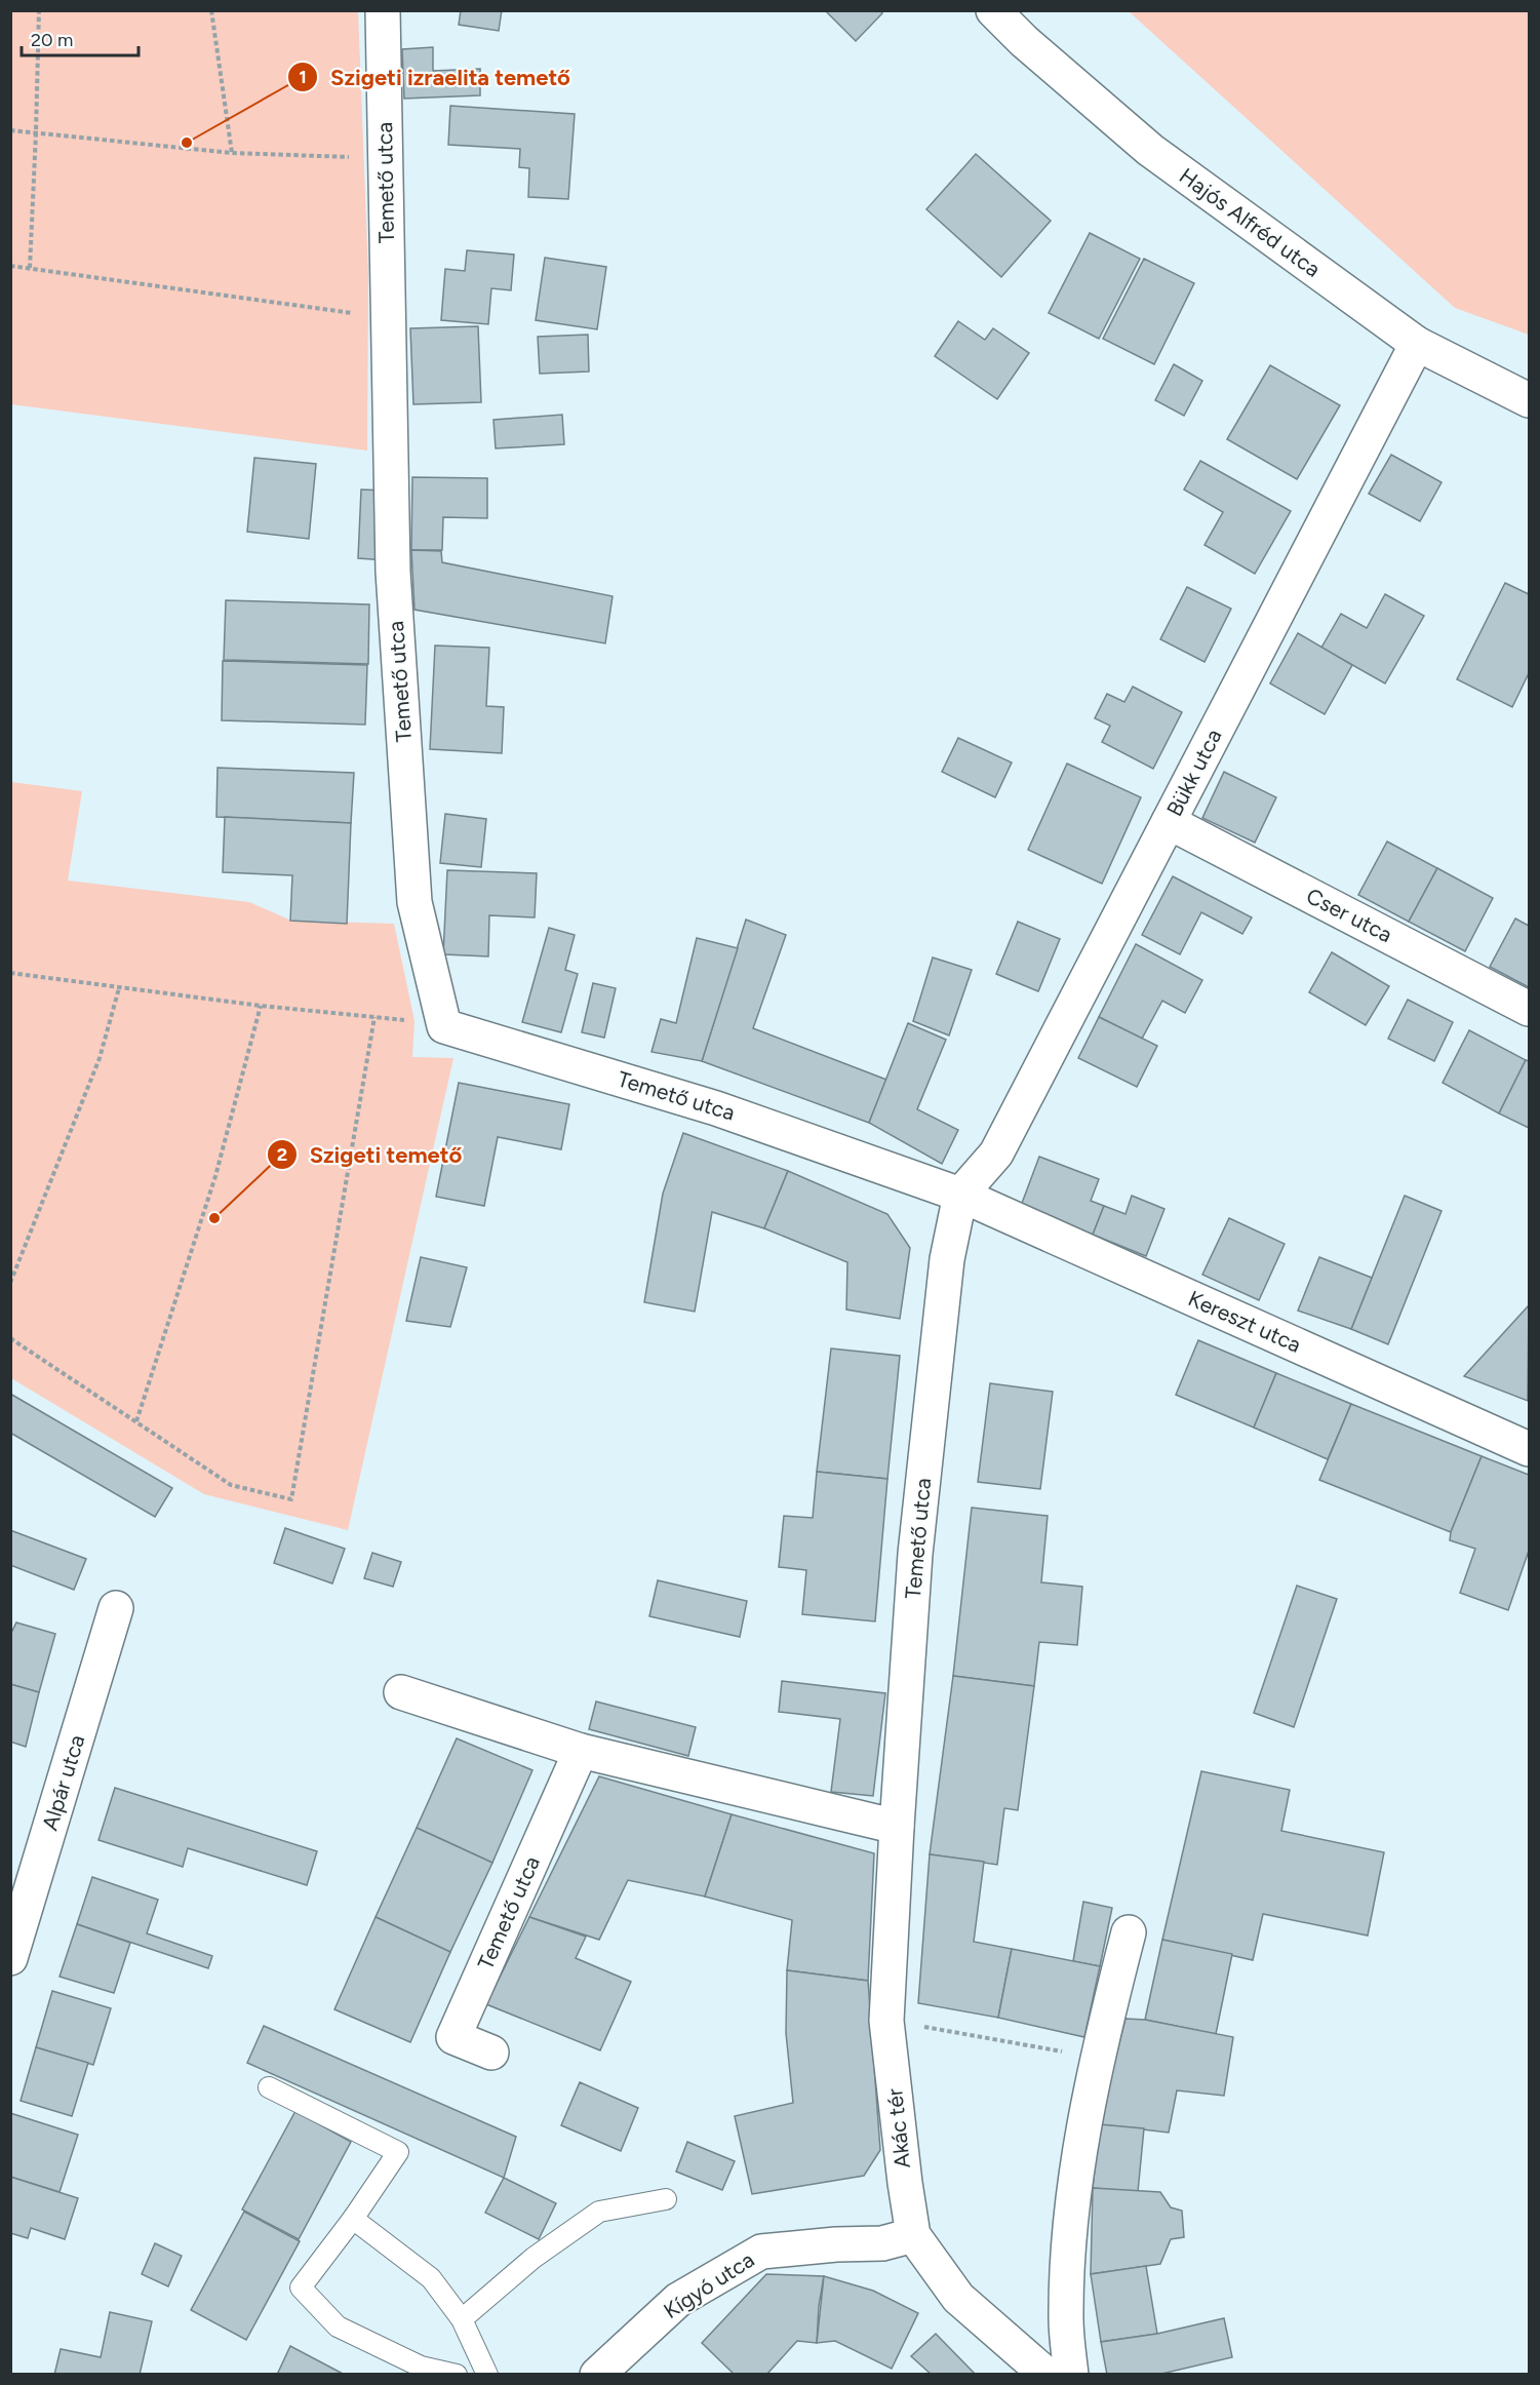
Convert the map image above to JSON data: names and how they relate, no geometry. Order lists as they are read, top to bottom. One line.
{"streets":{"street":["Temető utca","Hajós Alfréd utca","Bükk utca","Cser utca","Kereszt utca","Alpár utca","Akác tér","Kígyó utca"]},"crossings":[["Temető utca","Bükk utca"],["Temető utca","Kereszt utca"],["Temető utca","Akác tér"],["Hajós Alfréd utca","Bükk utca"],["Bükk utca","Cser utca"],["Bükk utca","Kereszt utca"],["Akác tér","Kígyó utca"]],"places":["Szigeti izraelita temető","Szigeti temető"],"scale_bar":"20 m"}
